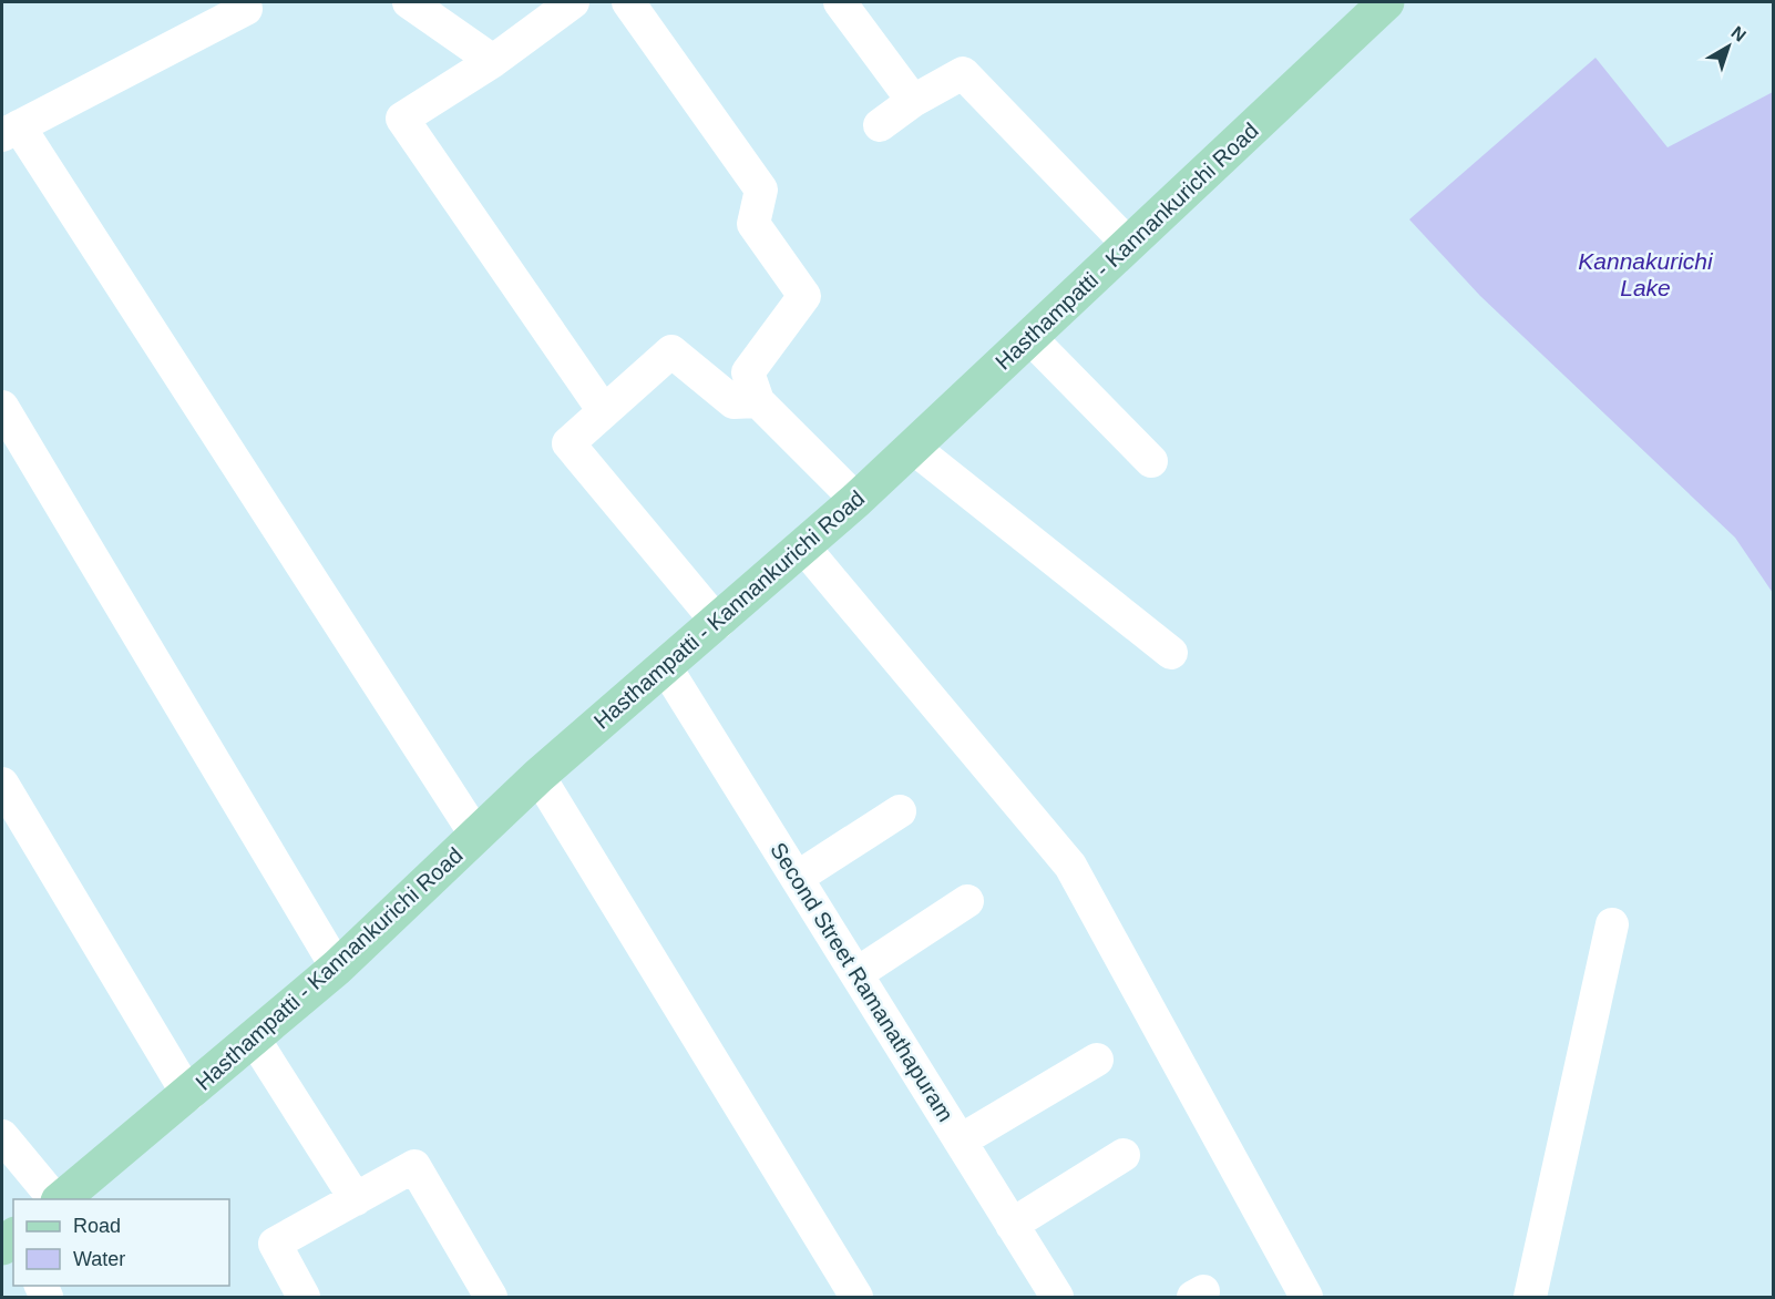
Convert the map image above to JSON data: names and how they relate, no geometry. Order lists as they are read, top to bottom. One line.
{"streets":{"main road":["Hasthampatti - Kannankurichi Road"],"street":["Second Street Ramanathapuram"]},"crossings":[["Hasthampatti - Kannankurichi Road","Second Street Ramanathapuram"]],"water":["Kannakurichi Lake"],"legend":["Road","Water"],"north":"top right"}
